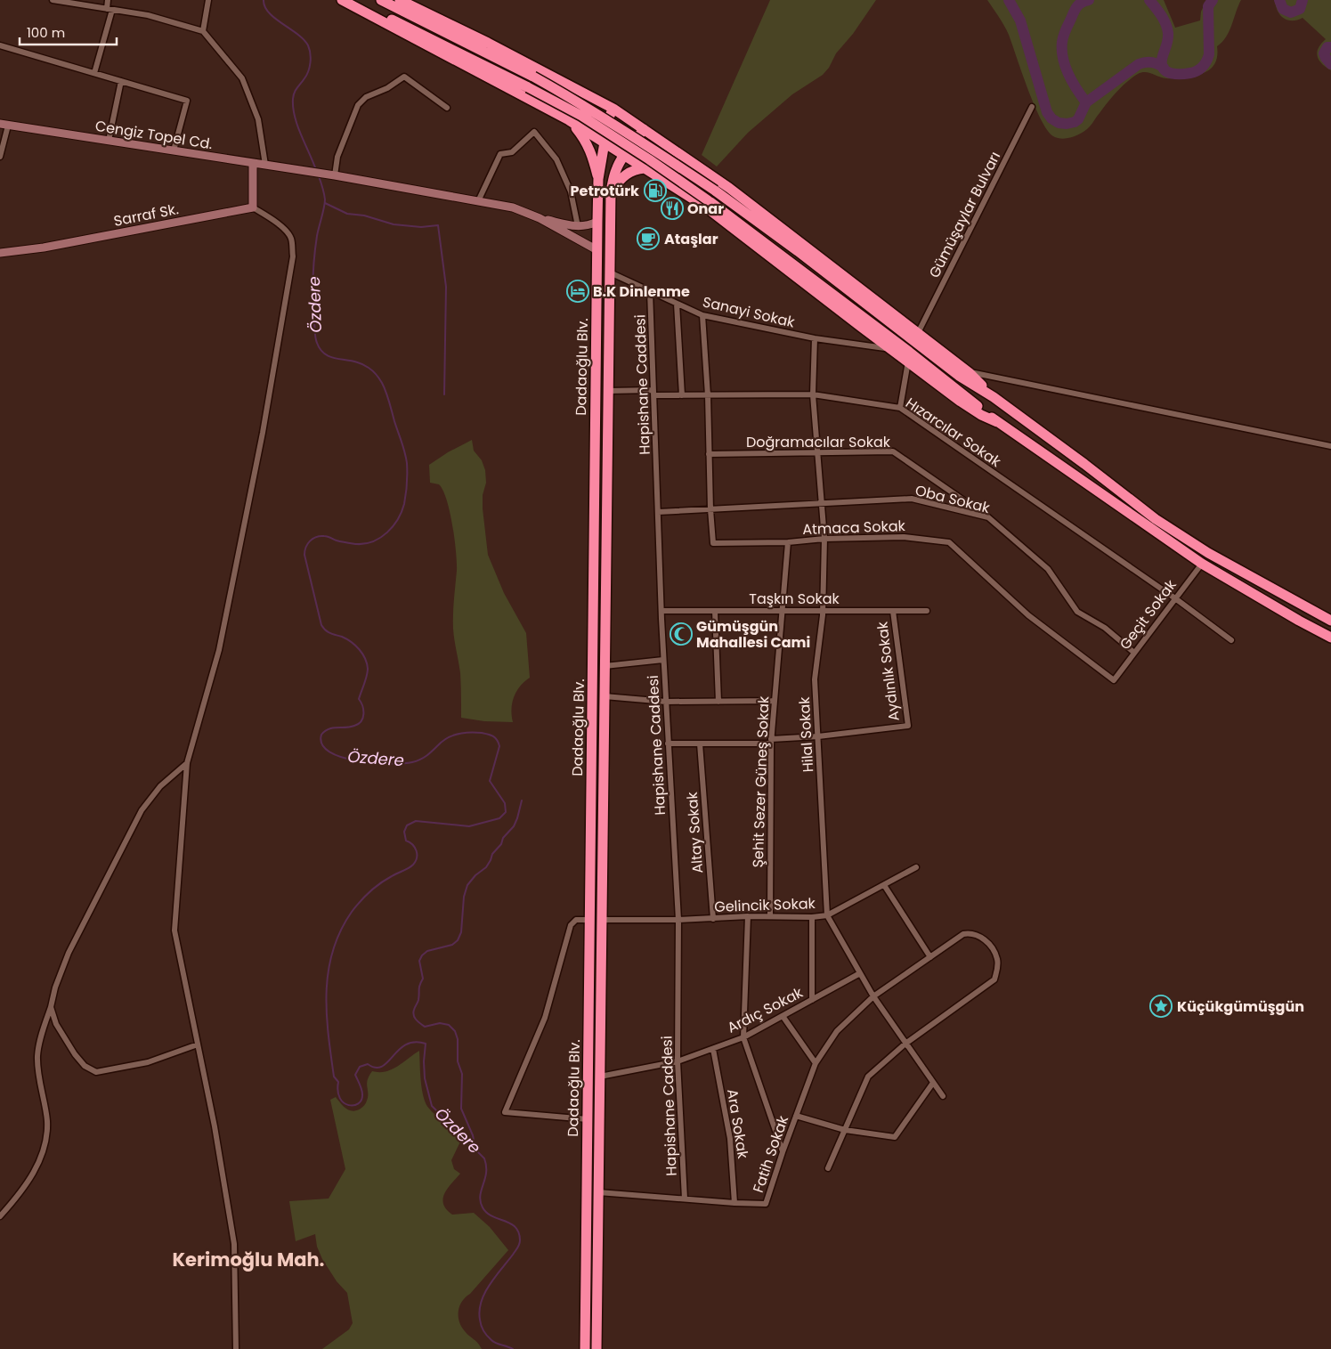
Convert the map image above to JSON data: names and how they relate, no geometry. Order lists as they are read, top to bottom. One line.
{"streets":{"highway":["Dadaoğlu Blv."],"main road":["Cengiz Topel Cd.","Sarraf Sk."],"street":["Gümüşaylar Bulvarı","Sanayi Sokak","Hapishane Caddesi","Hızarcılar Sokak","Doğramacılar Sokak","Oba Sokak","Atmaca Sokak","Taşkın Sokak","Geçit Sokak","Aydınlık Sokak","Hilal Sokak","Şehit Sezer Güneş Sokak","Altay Sokak","Gelincik Sokak","Ardıç Sokak","Ara Sokak","Fatih Sokak"]},"crossings":[["Sanayi Sokak","Dadaoğlu Blv."],["Sanayi Sokak","Hapishane Caddesi"],["Sanayi Sokak","Hilal Sokak"],["Dadaoğlu Blv.","Hızarcılar Sokak"],["Dadaoğlu Blv.","Gelincik Sokak"],["Dadaoğlu Blv.","Ardıç Sokak"],["Dadaoğlu Blv.","Fatih Sokak"],["Hapishane Caddesi","Hızarcılar Sokak"],["Hapishane Caddesi","Oba Sokak"],["Hapishane Caddesi","Taşkın Sokak"],["Hapishane Caddesi","Aydınlık Sokak"],["Hapishane Caddesi","Gelincik Sokak"],["Hapishane Caddesi","Ardıç Sokak"],["Hapishane Caddesi","Fatih Sokak"],["Hızarcılar Sokak","Geçit Sokak"],["Hızarcılar Sokak","Hilal Sokak"],["Doğramacılar Sokak","Oba Sokak"],["Doğramacılar Sokak","Hilal Sokak"],["Oba Sokak","Atmaca Sokak"],["Oba Sokak","Geçit Sokak"],["Oba Sokak","Hilal Sokak"],["Atmaca Sokak","Geçit Sokak"],["Atmaca Sokak","Hilal Sokak"],["Atmaca Sokak","Şehit Sezer Güneş Sokak"],["Taşkın Sokak","Aydınlık Sokak"],["Taşkın Sokak","Hilal Sokak"],["Taşkın Sokak","Şehit Sezer Güneş Sokak"],["Aydınlık Sokak","Hilal Sokak"],["Aydınlık Sokak","Şehit Sezer Güneş Sokak"],["Aydınlık Sokak","Altay Sokak"],["Hilal Sokak","Gelincik Sokak"],["Hilal Sokak","Ardıç Sokak"],["Hilal Sokak","Fatih Sokak"],["Şehit Sezer Güneş Sokak","Gelincik Sokak"],["Altay Sokak","Gelincik Sokak"],["Ardıç Sokak","Ara Sokak"],["Ara Sokak","Fatih Sokak"]],"districts":["Kerimoğlu Mah."],"water":["Özdere"],"places":{"fuel station":["Petrotürk"],"restaurant":["Onar"],"cafe":["Ataşlar"],"hotel":["B.K Dinlenme"],"mosque":["Gümüşgün Mahallesi Cami"],"place":["Küçükgümüşgün"]},"scale_bar":"100 m"}
